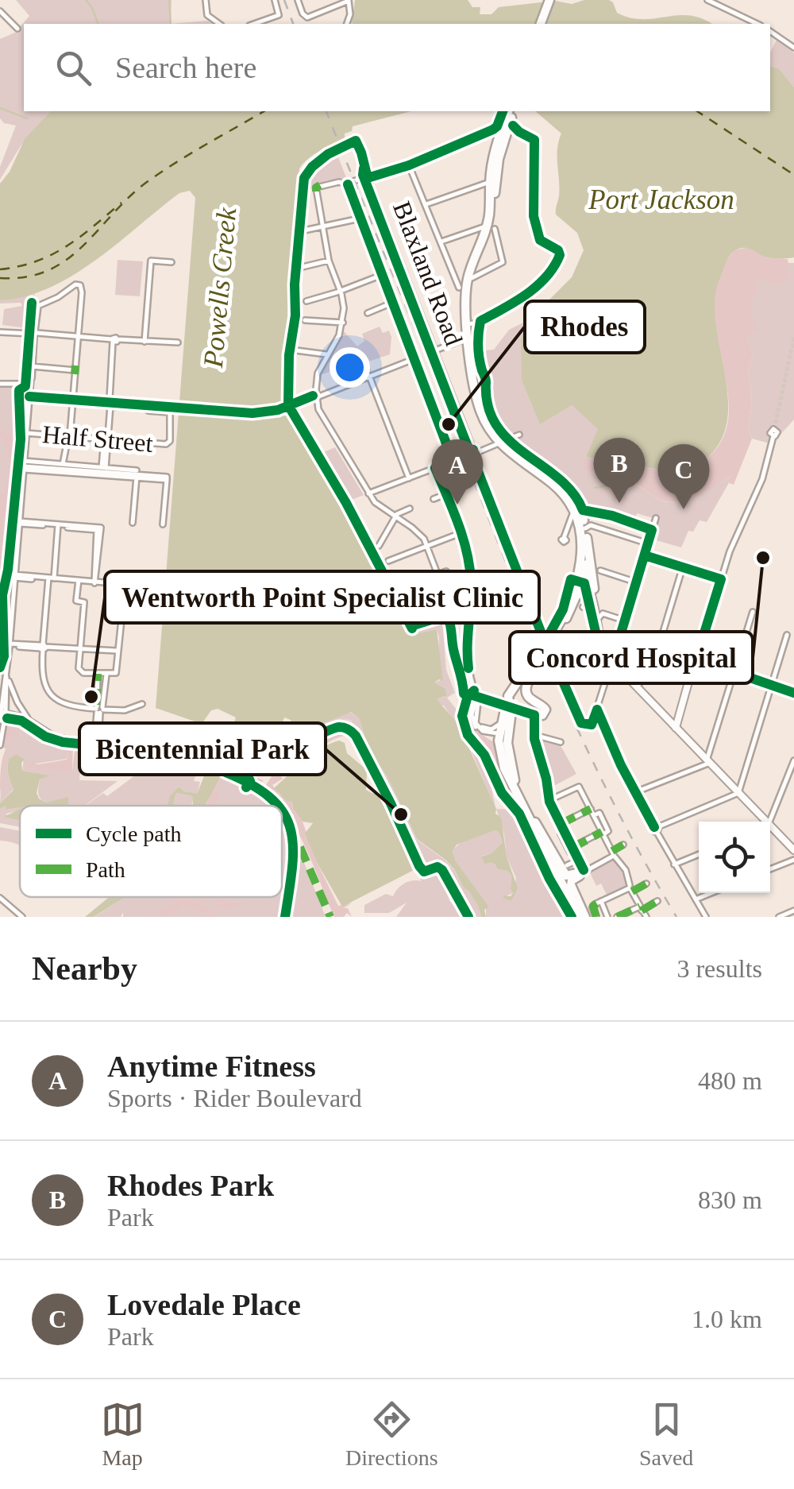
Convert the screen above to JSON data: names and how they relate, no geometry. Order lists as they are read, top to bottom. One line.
{"streets":{"street":["Blaxland Road","Half Street"]},"water":["Port Jackson","Powells Creek"],"places":["Rhodes","Concord Hospital","Wentworth Point Specialist Clinic","Bicentennial Park"],"legend":["Cycle path","Path"],"page":{"search":"Search here","pins":["B","A","C"],"heading":["Nearby","3 results"],"list":[{"mark":"A","name":"Anytime Fitness","note":"Sports · Rider Boulevard","value":"480 m"},{"mark":"B","name":"Rhodes Park","note":"Park","value":"830 m"},{"mark":"C","name":"Lovedale Place","note":"Park","value":"1.0 km"}],"nav":["Map","Directions","Saved"]}}
